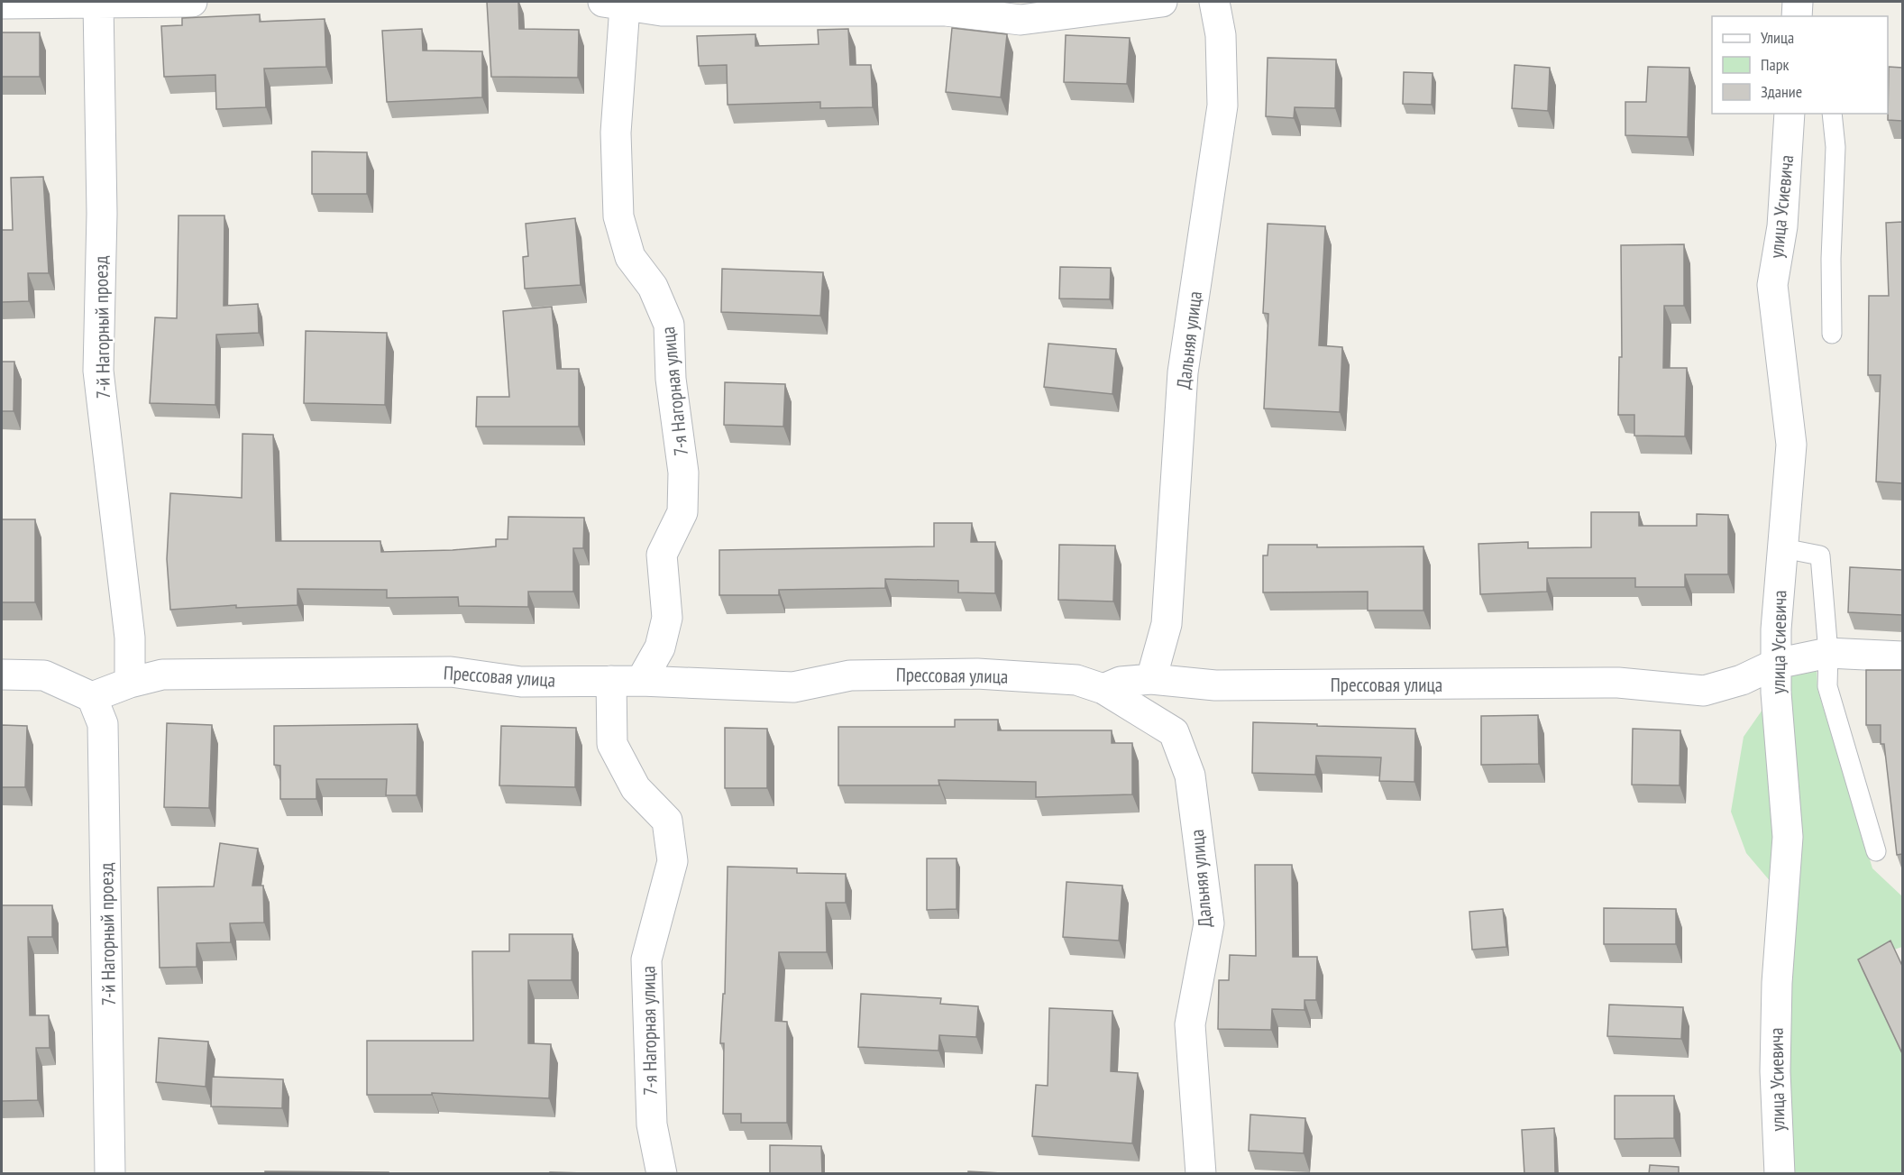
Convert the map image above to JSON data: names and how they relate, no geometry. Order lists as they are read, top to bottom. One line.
{"streets":{"street":["улица Усиевича","7-й Нагорный проезд","Дальняя улица","7-я Нагорная улица","Прессовая улица"]},"crossings":[["улица Усиевича","Прессовая улица"],["7-й Нагорный проезд","Прессовая улица"],["Дальняя улица","Прессовая улица"],["7-я Нагорная улица","Прессовая улица"]],"legend":["Улица","Парк","Здание"]}
